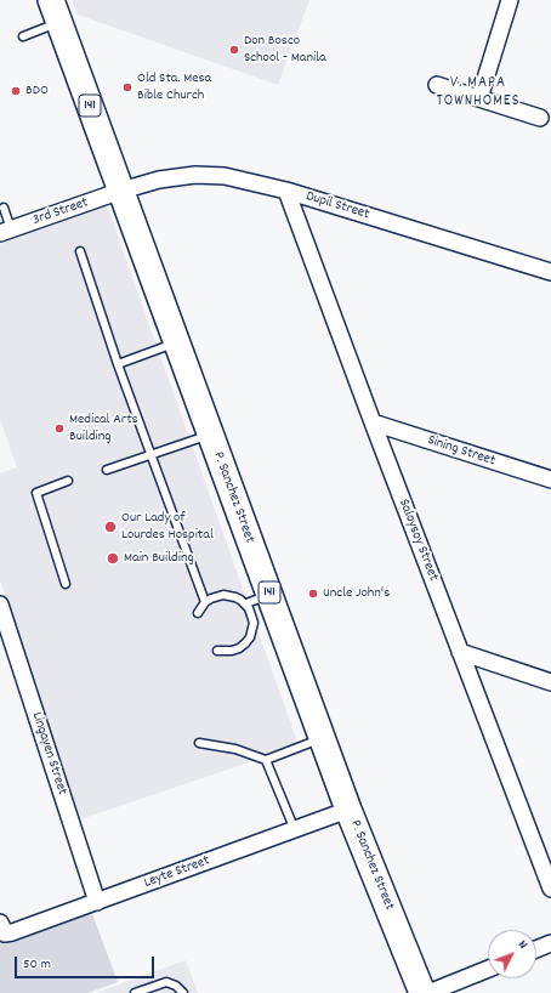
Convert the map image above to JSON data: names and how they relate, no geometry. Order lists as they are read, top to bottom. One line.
{"streets":{"main road":["141","P. Sanchez Street"],"street":["Dupil Street","3rd Street","Sining Street","Saloysoy Street","Lingayen Street","Leyte Street"]},"crossings":[["Dupil Street","3rd Street"],["Dupil Street","P. Sanchez Street"],["Dupil Street","Saloysoy Street"],["3rd Street","P. Sanchez Street"],["Sining Street","Saloysoy Street"],["P. Sanchez Street","Leyte Street"],["Lingayen Street","Leyte Street"]],"districts":["V. MAPA TOWNHOMES"],"places":["Don Bosco School - Manila","Old Sta. Mesa Bible Church","BDO","Medical Arts Building","Our Lady of Lourdes Hospital","Main Building","Uncle John's"],"scale_bar":"50 m","north":"top right"}
